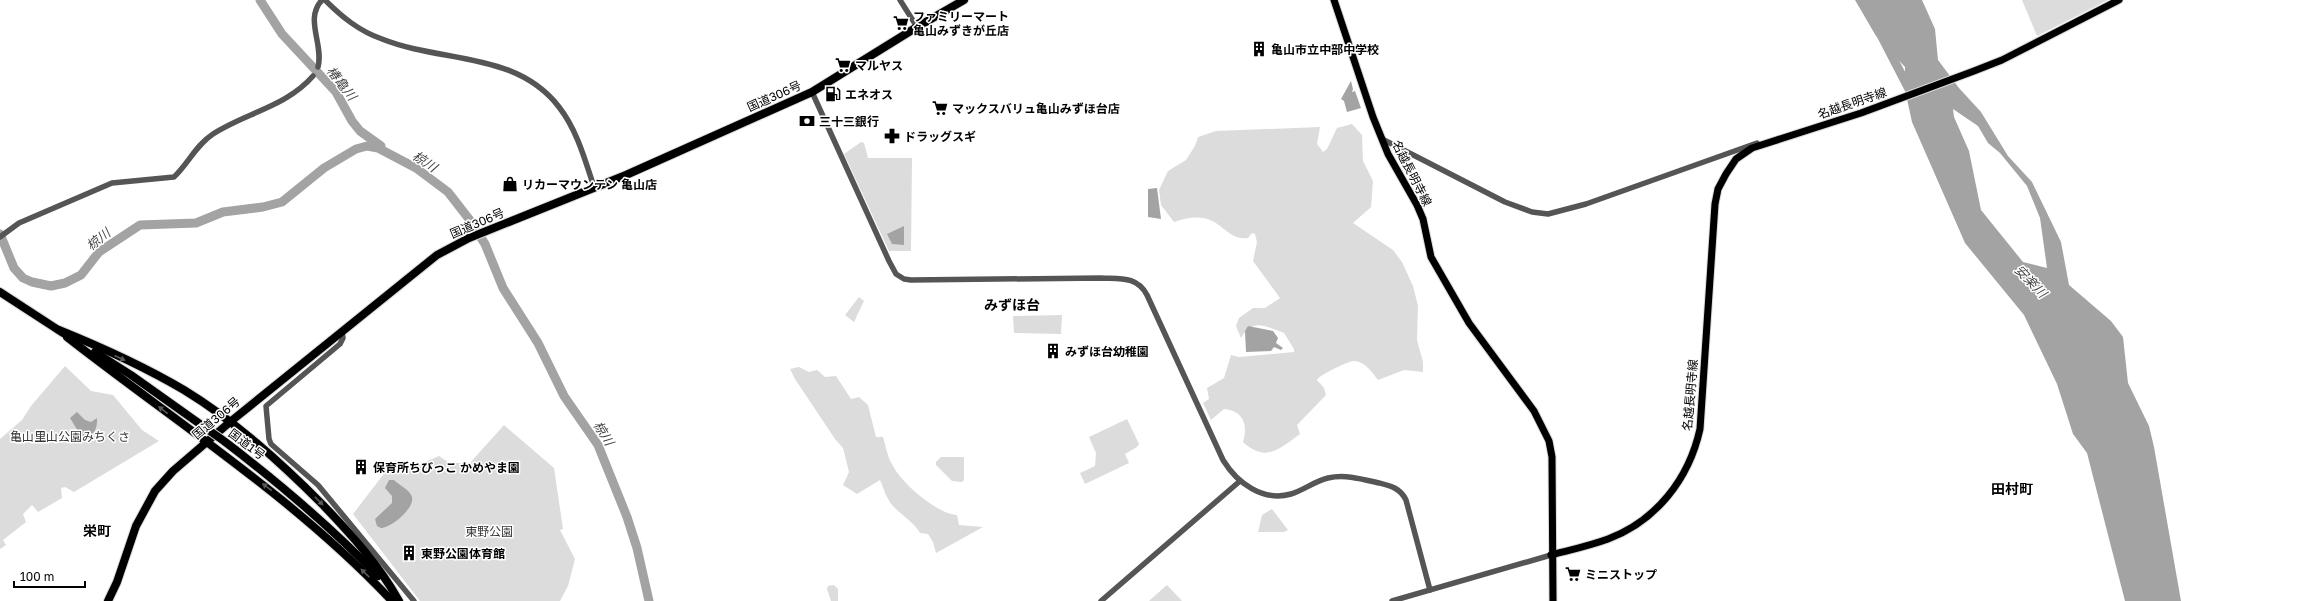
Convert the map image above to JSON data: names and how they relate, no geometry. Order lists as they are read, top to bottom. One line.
{"streets":{"highway":["国道306号","国道1号"],"main road":["名越長明寺線"]},"districts":["みずほ台","田村町","栄町"],"water":["椿亀川","椋川","安楽川"],"parks":["亀山里山公園みちくさ","東野公園"],"places":{"supermarket":["ファミリーマート 亀山みずきが丘店","マルヤス","マックスバリュ亀山みずほ台店","ミニストップ"],"building":["亀山市立中部中学校","みずほ台幼稚園","保育所ちびっこ かめやま園","東野公園体育館"],"fuel station":["エネオス"],"bank":["三十三銀行"],"pharmacy":["ドラッグスギ"],"shop":["リカーマウンテン 亀山店"]},"scale_bar":"100 m"}
